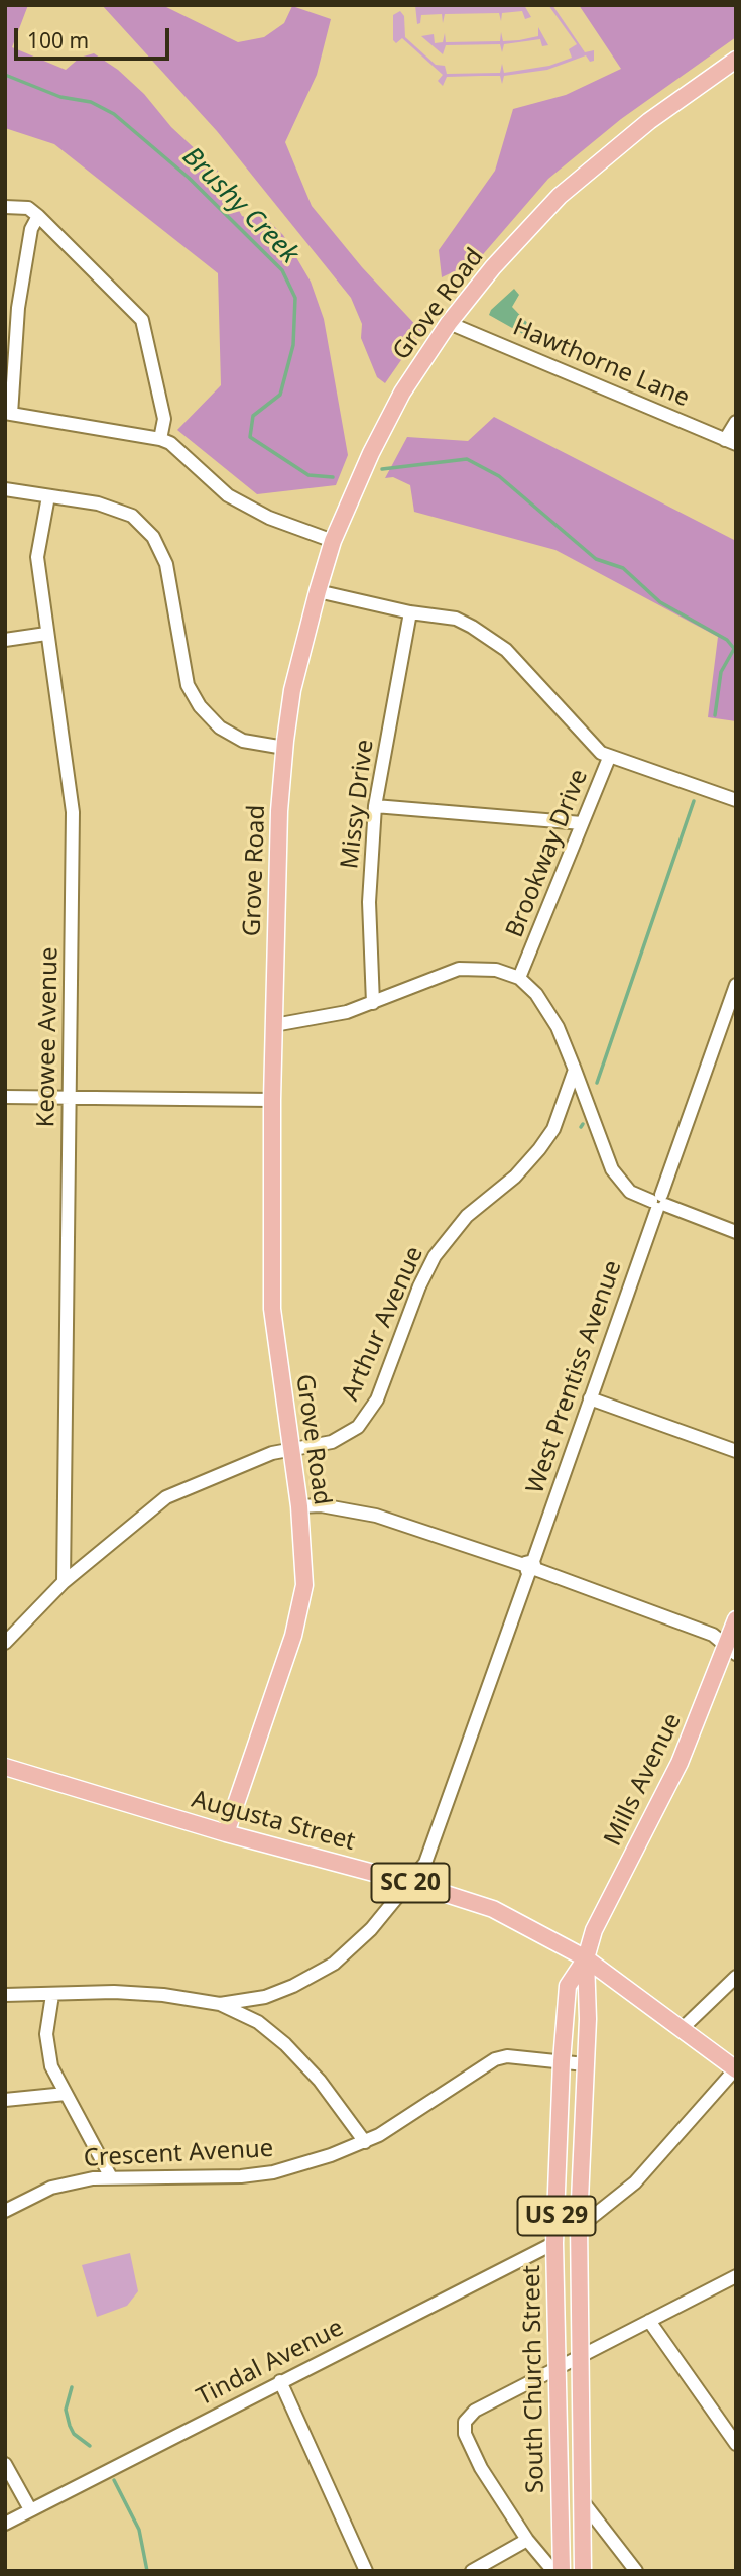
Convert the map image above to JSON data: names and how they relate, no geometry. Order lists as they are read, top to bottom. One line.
{"streets":{"main road":["Grove Road","Mills Avenue","Augusta Street","SC 20","US 29","South Church Street"],"street":["Hawthorne Lane","Missy Drive","Brookway Drive","Keowee Avenue","Arthur Avenue","West Prentiss Avenue","Crescent Avenue","Tindal Avenue"]},"crossings":[["Grove Road","Hawthorne Lane"],["Grove Road","Brookway Drive"],["Grove Road","Arthur Avenue"],["Grove Road","Augusta Street"],["Missy Drive","Brookway Drive"],["Keowee Avenue","Arthur Avenue"],["West Prentiss Avenue","Augusta Street"],["Mills Avenue","Augusta Street"],["Mills Avenue","South Church Street"],["Augusta Street","South Church Street"],["Crescent Avenue","South Church Street"],["Tindal Avenue","South Church Street"]],"water":["Brushy Creek"],"scale_bar":"100 m"}
